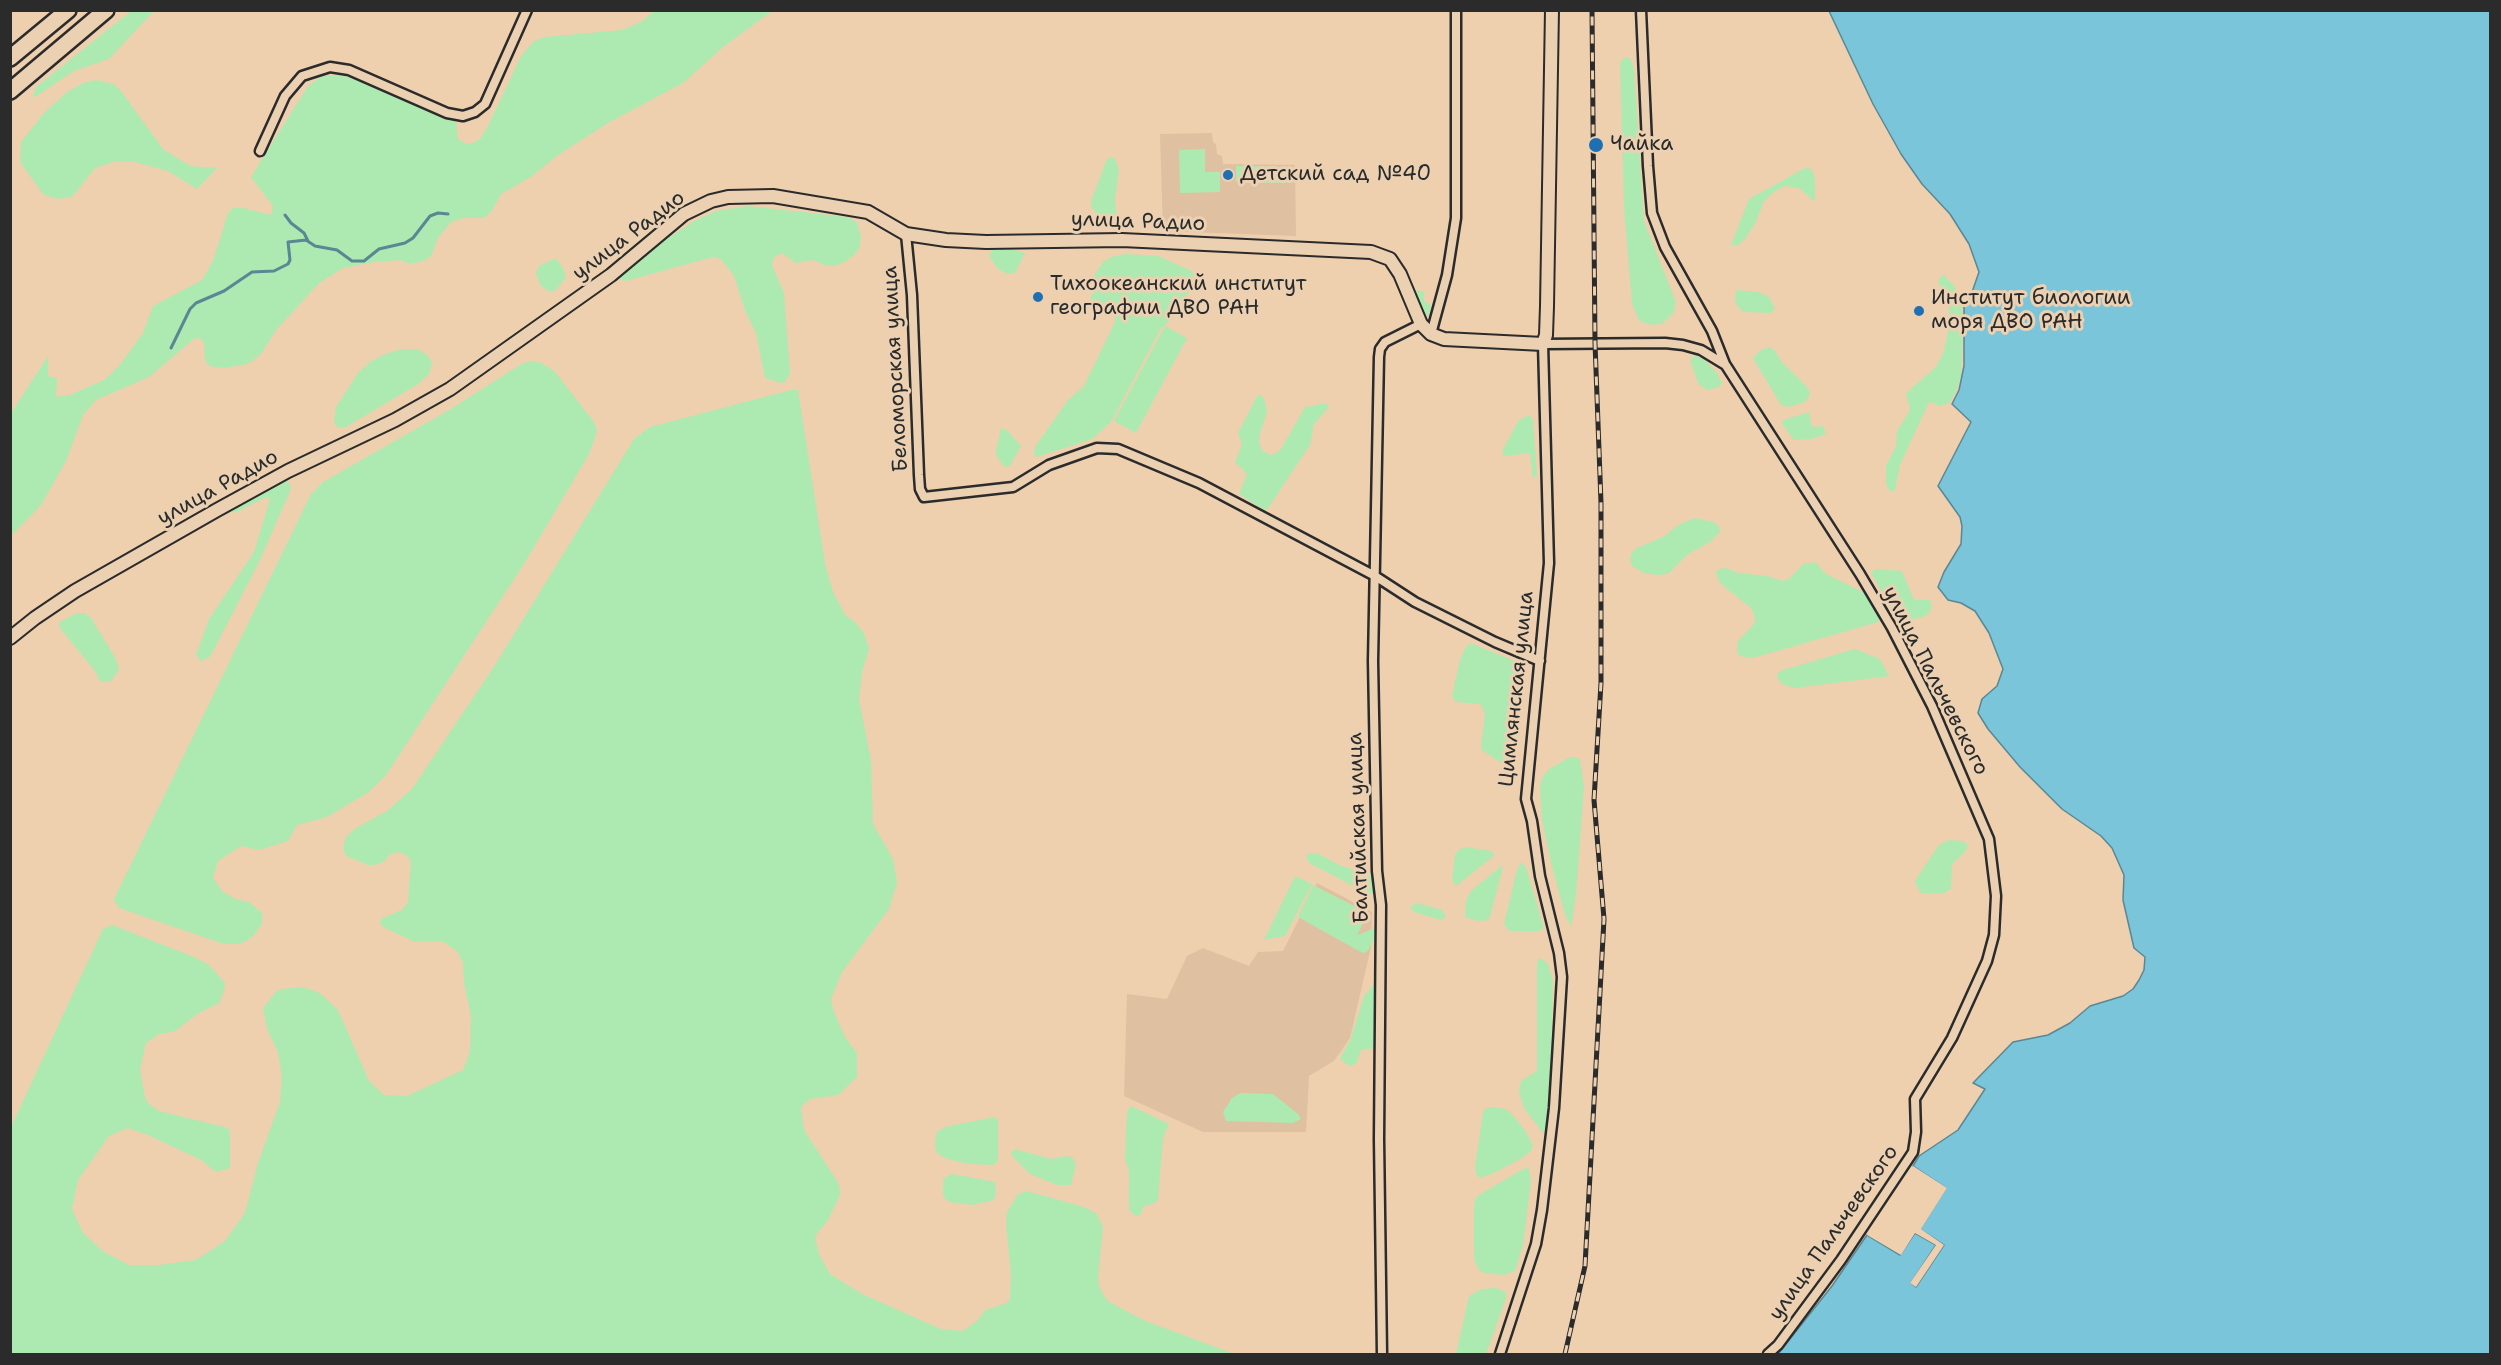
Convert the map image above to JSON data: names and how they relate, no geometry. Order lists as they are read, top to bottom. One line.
{"streets":{"main road":["улица Радио"],"street":["Беломорская улица","улица Пальчевского","Цимлянская улица","Балтийская улица"]},"crossings":[["улица Радио","Беломорская улица"],["улица Радио","Балтийская улица"],["Беломорская улица","Балтийская улица"]],"places":["Чайка","Детский сад №40","Тихоокеанский институт географии ДВО РАН","Институт биологии моря ДВО РАН"]}
